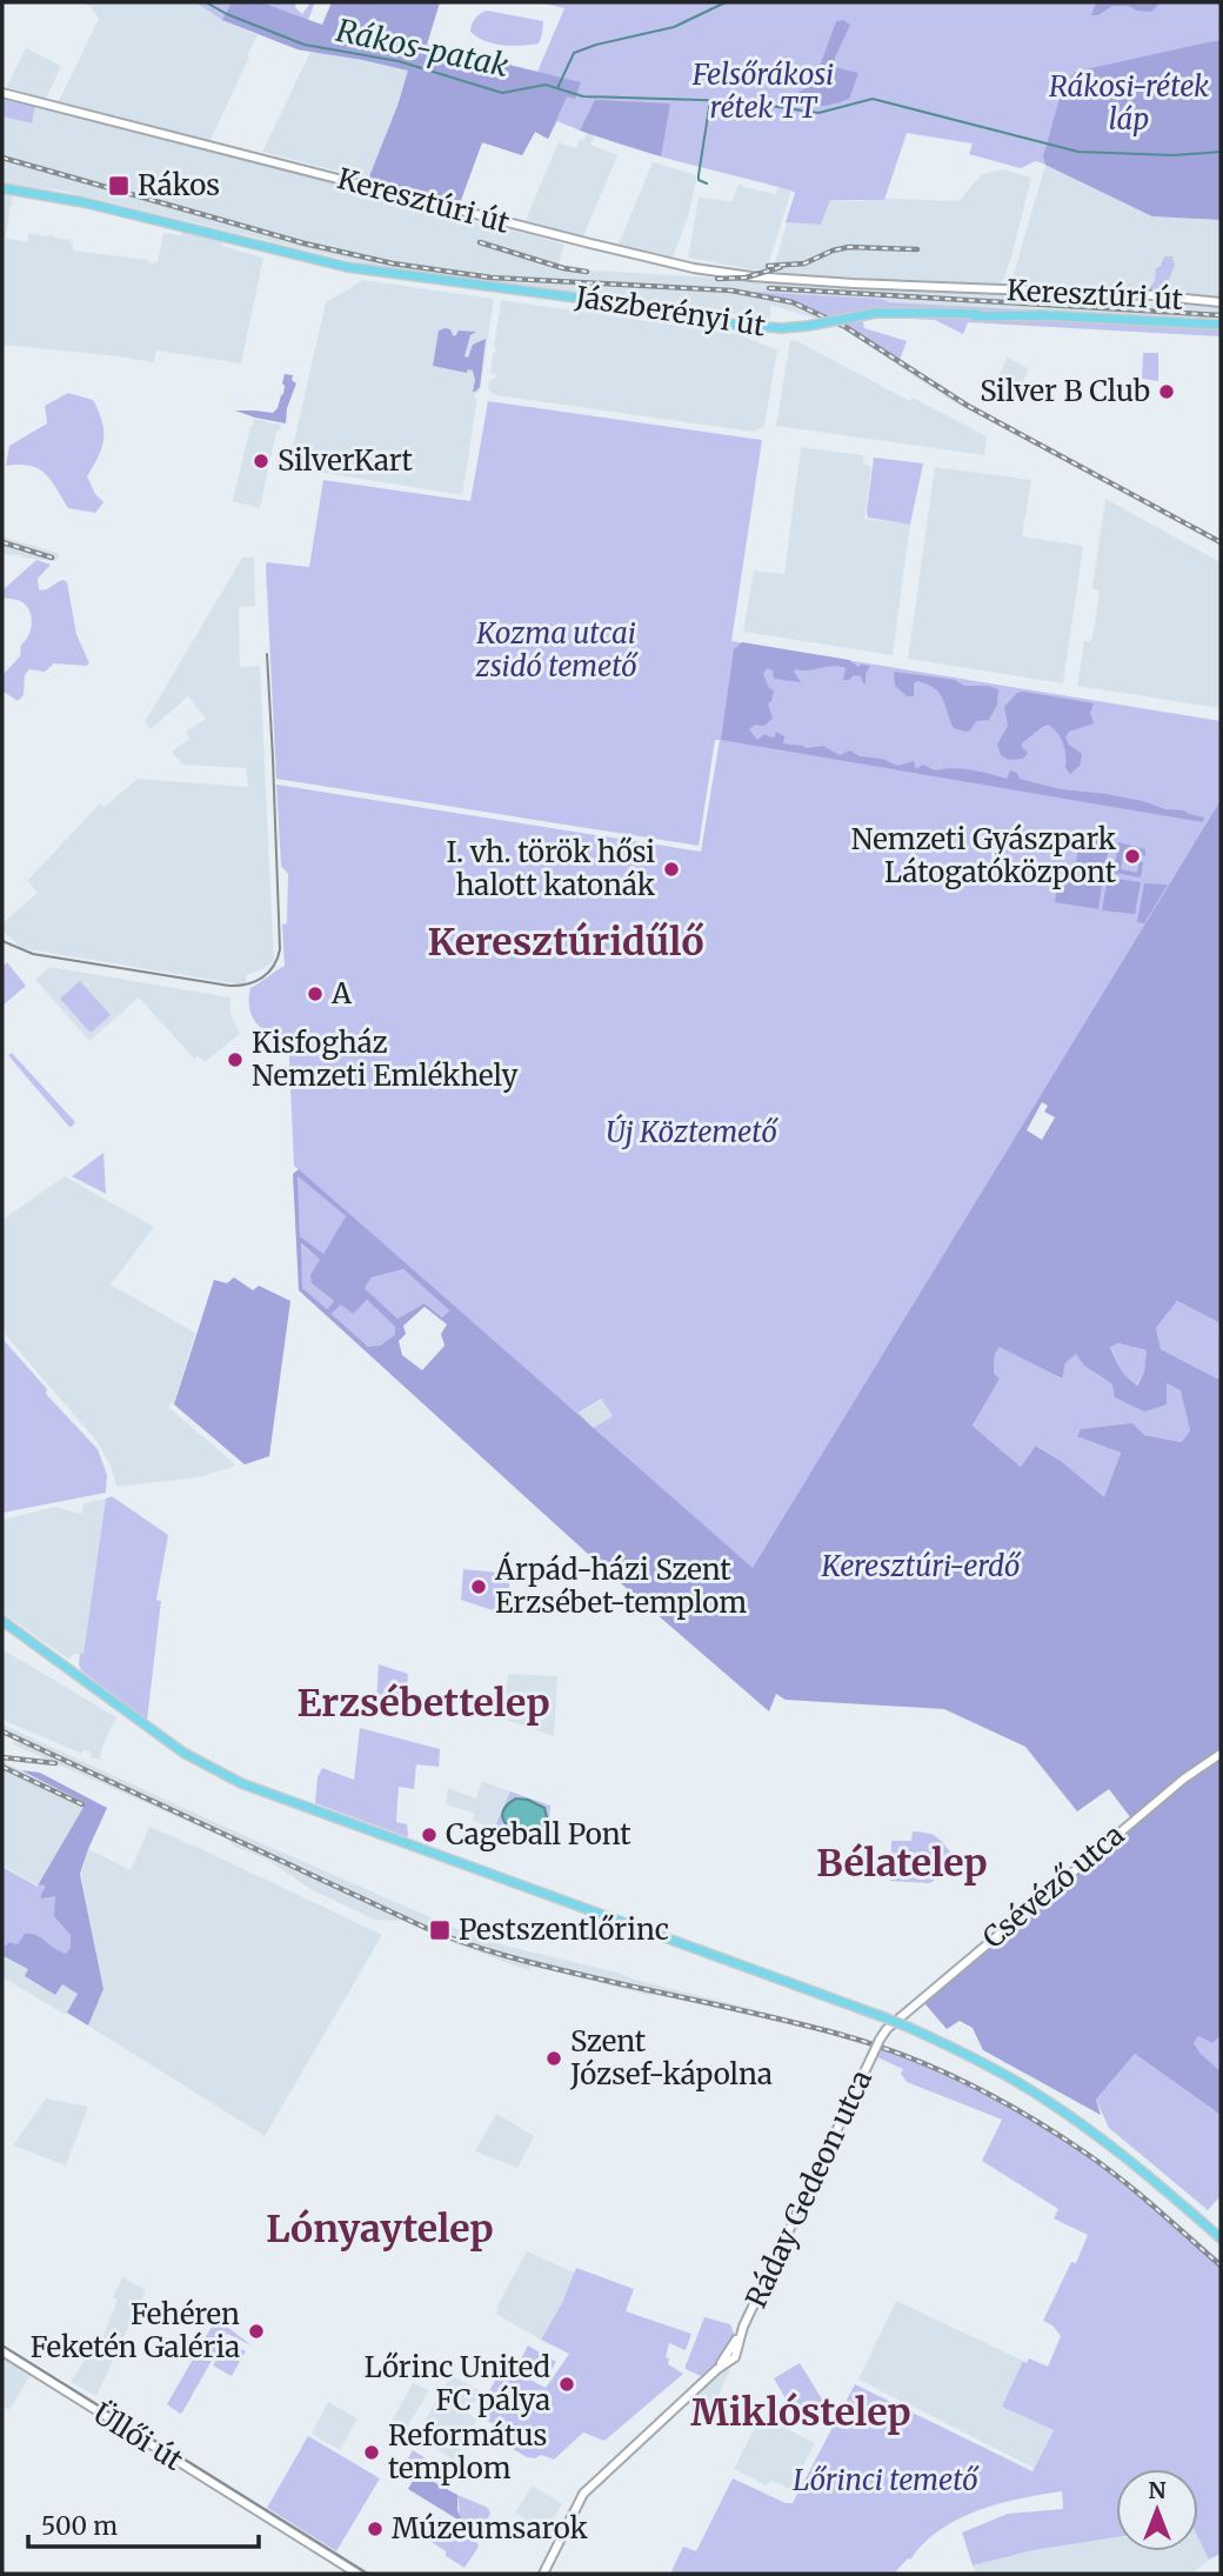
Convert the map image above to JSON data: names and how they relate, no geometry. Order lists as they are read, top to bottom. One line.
{"streets":{"main road":["Keresztúri út","Jászberényi út","Csévéző utca","Ráday Gedeon utca","Üllői út"]},"crossings":[["Csévéző utca","Ráday Gedeon utca"]],"districts":["Keresztúridűlő","Erzsébettelep","Bélatelep","Lónyaytelep","Miklóstelep"],"water":["Rákos-patak"],"parks":["Felsőrákosi rétek TT","Rákosi-rétek láp","Kozma utcai zsidó temető","Új Köztemető","Keresztúri-erdő","Lőrinci temető"],"places":{"transit":["Rákos","Pestszentlőrinc"],"other":["Silver B Club","SilverKart","Nemzeti Gyászpark Látogatóközpont","I. vh. török hősi halott katonák","A","Kisfogház Nemzeti Emlékhely","Árpád-házi Szent Erzsébet-templom","Cageball Pont","Szent József-kápolna","Fehéren Feketén Galéria","Lőrinc United FC pálya","Református templom","Múzeumsarok"]},"scale_bar":"500 m","north":"top"}
